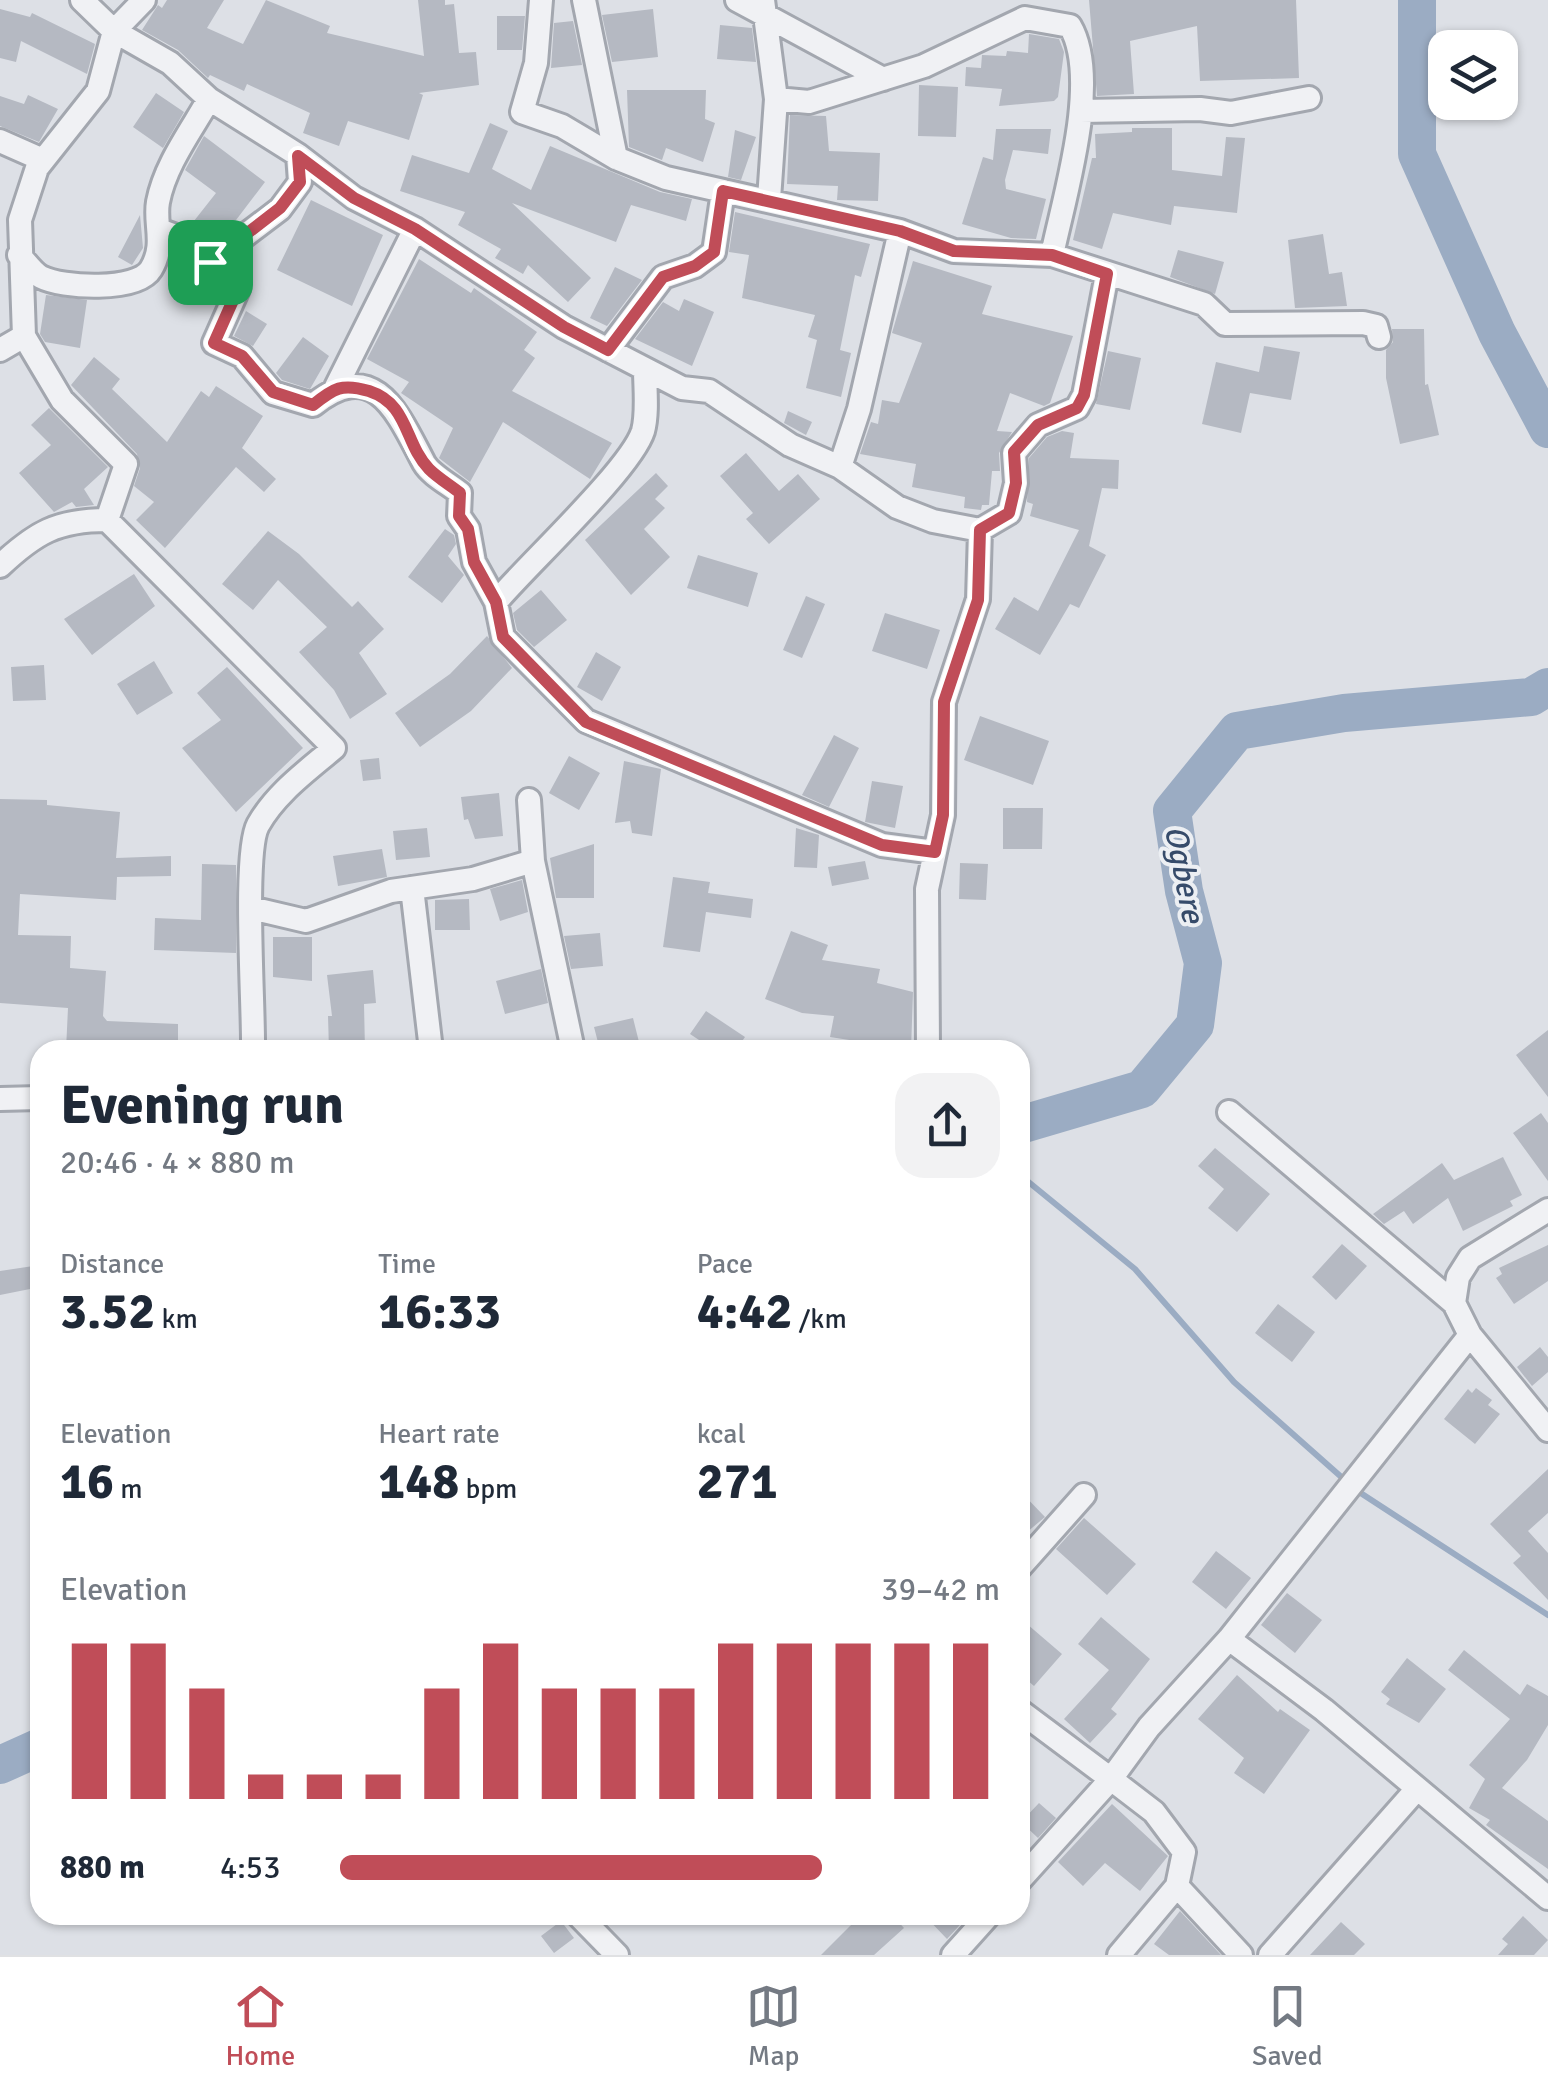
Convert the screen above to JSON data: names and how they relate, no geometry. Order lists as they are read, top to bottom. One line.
{"water":["Ogbere"],"page":{"heading":["Evening run","20:46 · 4 × 880 m"],"stats":[["Distance","3.52 km"],["Time","16:33"],["Pace","4:42 /km"],["Elevation","16 m"],["Heart rate","148 bpm"],["kcal","271"]],"chart":["Elevation","39–42 m"],"list":[{"name":"880 m","note":"4:53"}],"tabs":["Home","Map","Saved"]}}
